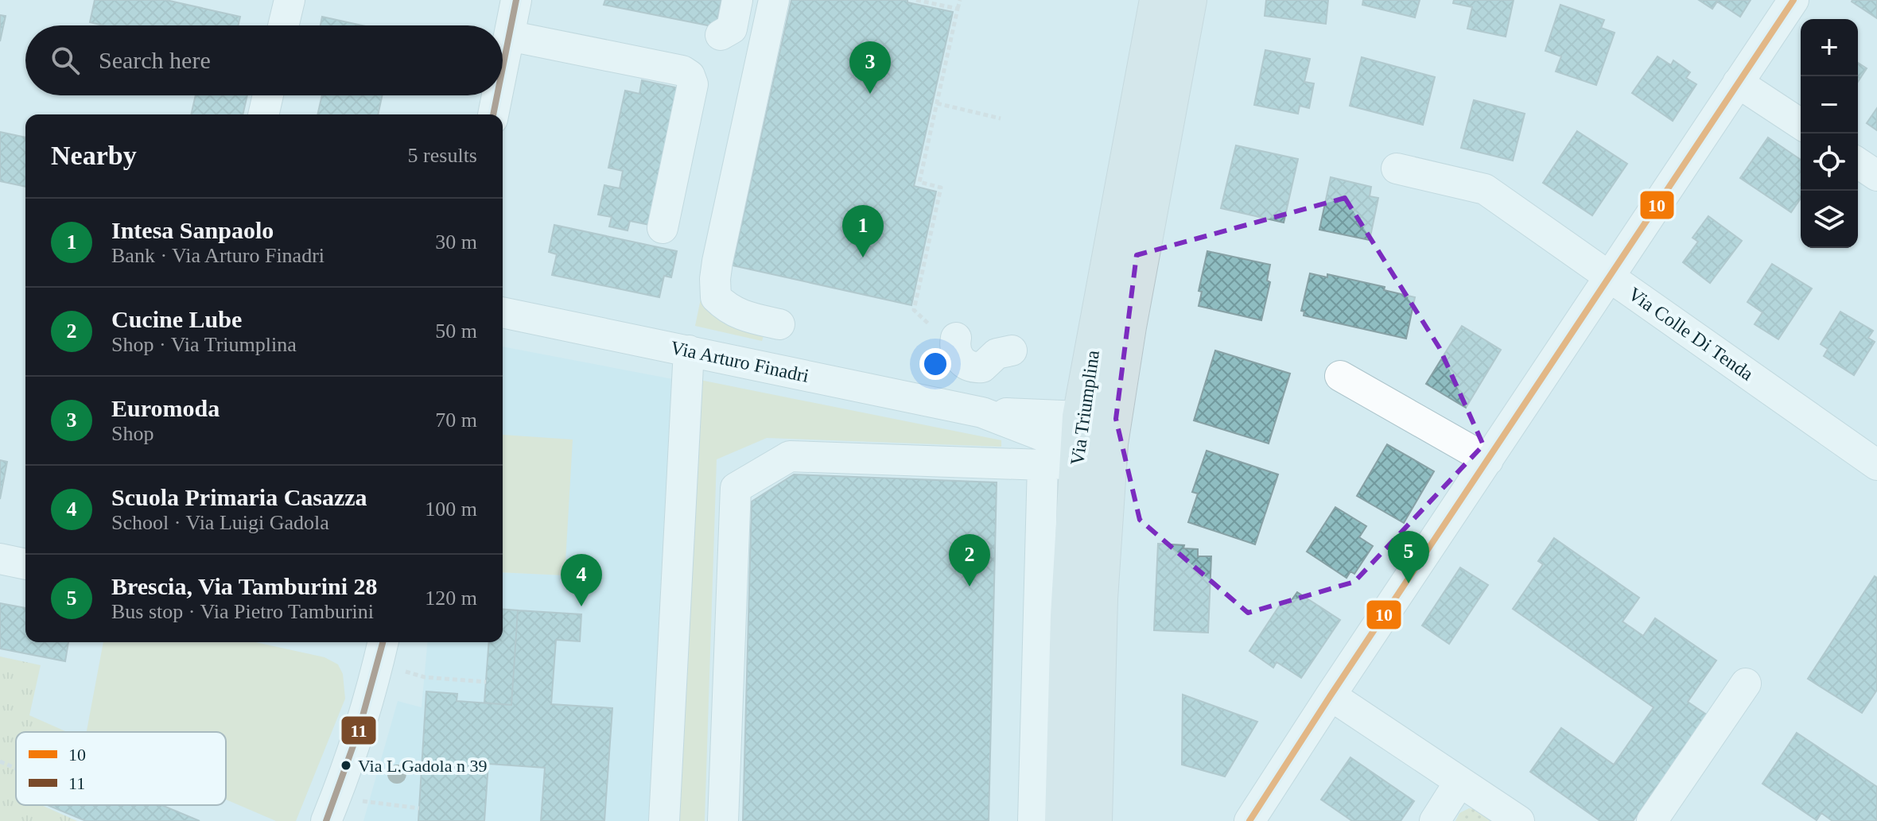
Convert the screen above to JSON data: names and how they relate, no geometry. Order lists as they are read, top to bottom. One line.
{"streets":{"main road":["Via Triumplina"],"street":["Via Colle Di Tenda","Via Arturo Finadri"]},"crossings":[["Via Arturo Finadri","Via Triumplina"]],"places":["Via L.Gadola n 39"],"lines":["transit line 10","transit line 11"],"legend":["10","11"],"page":{"map_buttons":["+","−"],"search":"Search here","pins":["3","1","5","2","4"],"heading":["Nearby","5 results"],"list":[{"mark":"1","name":"Intesa Sanpaolo","note":"Bank · Via Arturo Finadri","value":"30 m"},{"mark":"2","name":"Cucine Lube","note":"Shop · Via Triumplina","value":"50 m"},{"mark":"3","name":"Euromoda","note":"Shop","value":"70 m"},{"mark":"4","name":"Scuola Primaria Casazza","note":"School · Via Luigi Gadola","value":"100 m"},{"mark":"5","name":"Brescia, Via Tamburini 28","note":"Bus stop · Via Pietro Tamburini","value":"120 m"}]}}
